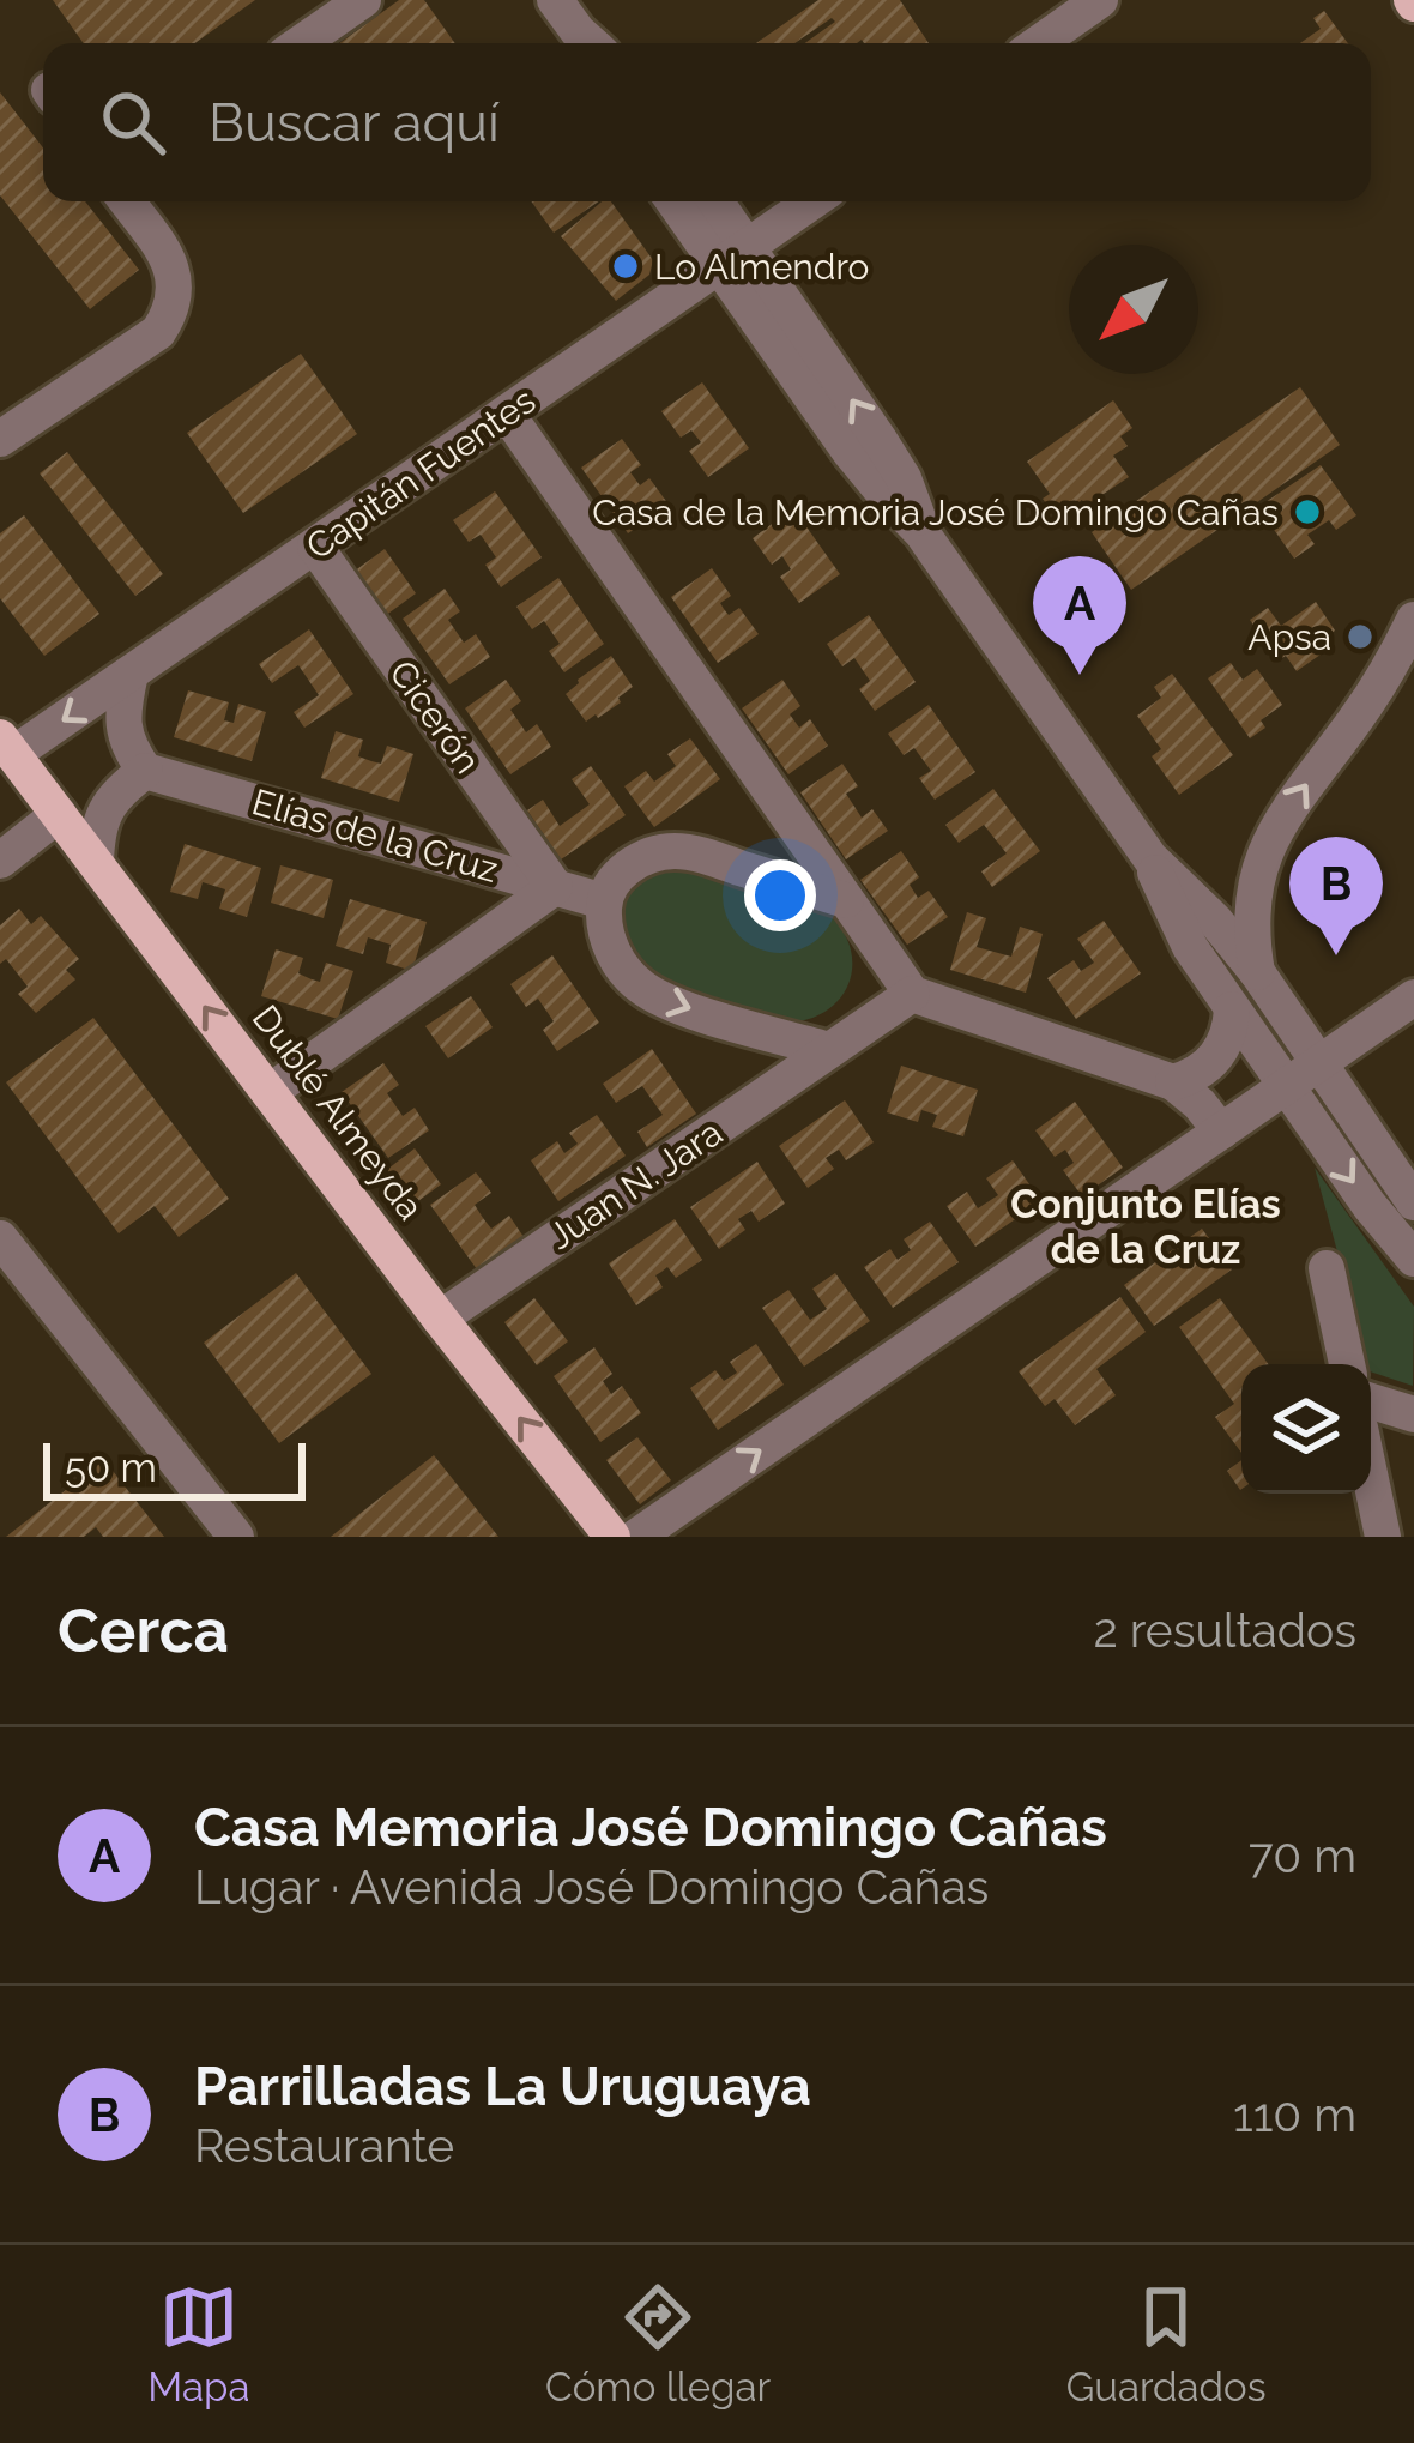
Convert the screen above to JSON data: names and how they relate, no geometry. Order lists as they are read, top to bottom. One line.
{"streets":{"main road":["Dublé Almeyda"],"street":["Capitán Fuentes","Cicerón","Elías de la Cruz","Juan N. Jara"]},"crossings":[["Capitán Fuentes","Cicerón"],["Capitán Fuentes","Dublé Almeyda"],["Cicerón","Elías de la Cruz"],["Dublé Almeyda","Juan N. Jara"]],"one_way":["Dublé Almeyda"],"districts":["Conjunto Elías de la Cruz"],"places":["Lo Almendro","Casa de la Memoria José Domingo Cañas","Apsa"],"scale_bar":"50 m","north":"bottom left","page":{"search":"Buscar aquí","pins":["A","B"],"scale":"50 m","heading":["Cerca","2 resultados"],"list":[{"mark":"A","name":"Casa Memoria José Domingo Cañas","note":"Lugar · Avenida José Domingo Cañas","value":"70 m"},{"mark":"B","name":"Parrilladas La Uruguaya","note":"Restaurante","value":"110 m"}],"nav":["Mapa","Cómo llegar","Guardados"]}}
